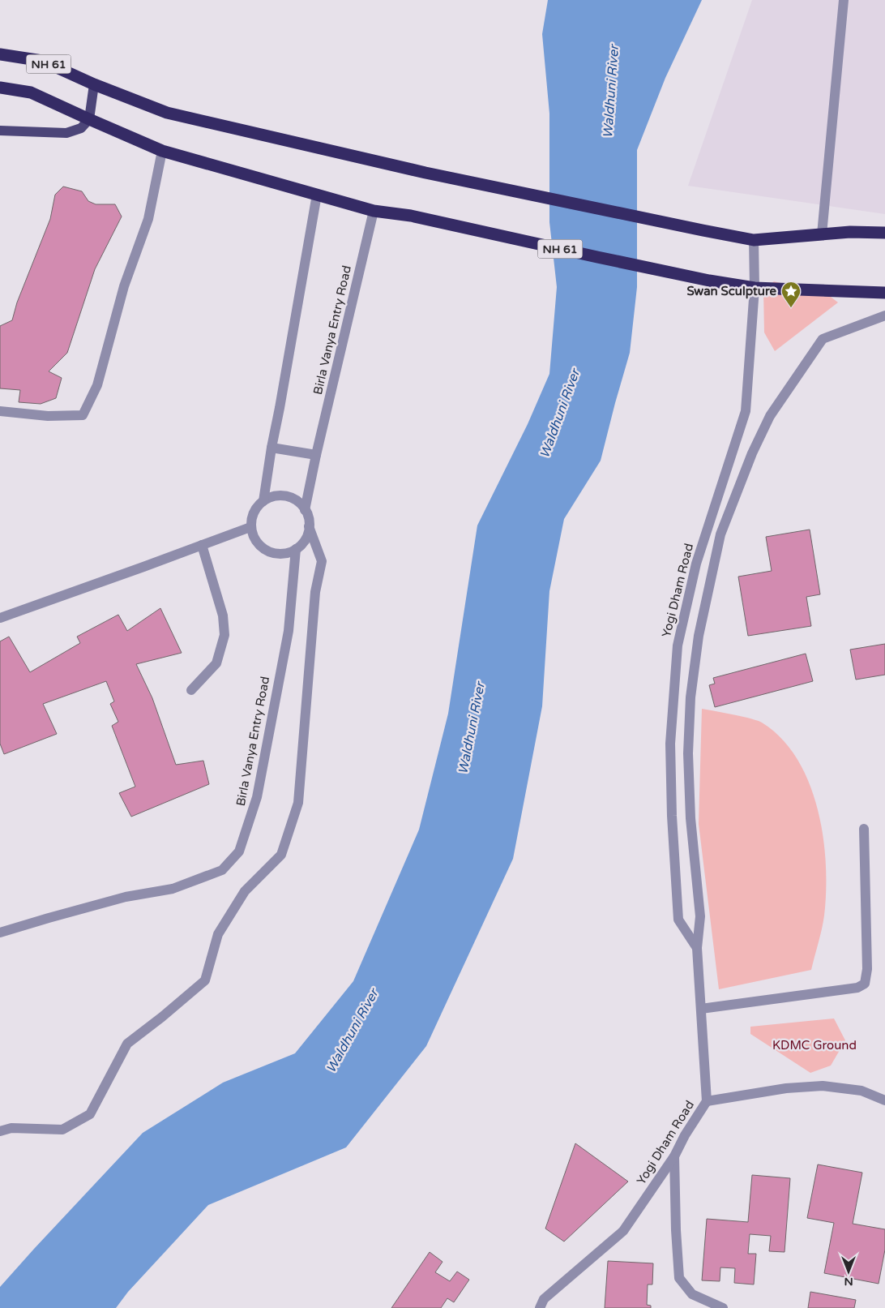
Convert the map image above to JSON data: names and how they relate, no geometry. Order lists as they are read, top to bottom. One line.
{"streets":{"highway":["NH 61"],"street":["Birla Vanya Entry Road","Yogi Dham Road"]},"crossings":[["NH 61","Birla Vanya Entry Road"],["NH 61","Yogi Dham Road"]],"water":["Waldhuni River"],"parks":["KDMC Ground"],"places":{"place":["Swan Sculpture"]},"north":"bottom"}
